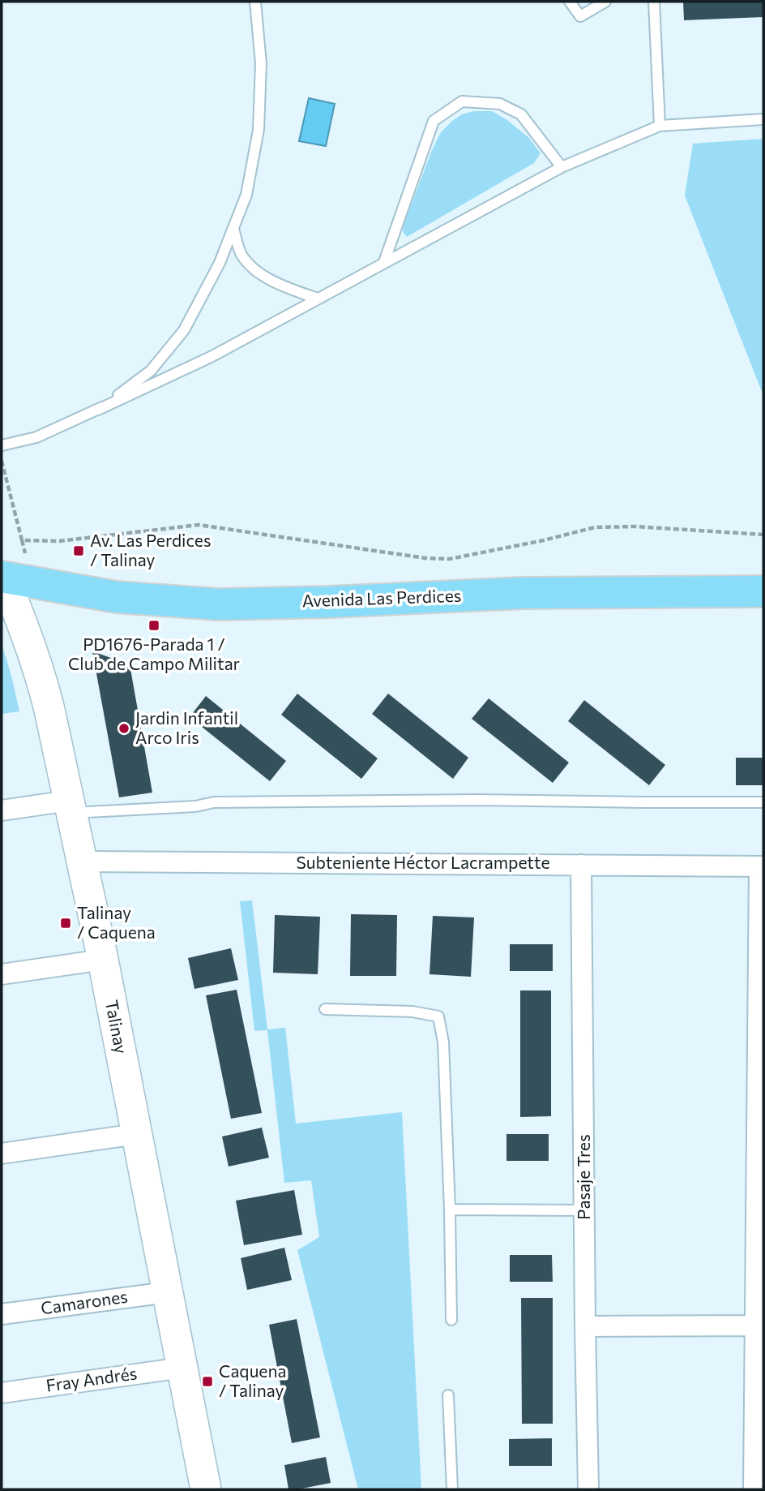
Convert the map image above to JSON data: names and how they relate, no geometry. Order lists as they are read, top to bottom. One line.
{"streets":{"main road":["Avenida Las Perdices"],"street":["Subteniente Héctor Lacrampette","Talinay","Pasaje Tres","Camarones","Fray Andrés"]},"crossings":[["Avenida Las Perdices","Talinay"],["Subteniente Héctor Lacrampette","Talinay"],["Subteniente Héctor Lacrampette","Pasaje Tres"],["Talinay","Camarones"],["Talinay","Fray Andrés"]],"places":{"transit":["Av. Las Perdices / Talinay","PD1676-Parada 1 / Club de Campo Militar","Talinay / Caquena","Caquena / Talinay"],"other":["Jardin Infantil Arco Iris"]}}
